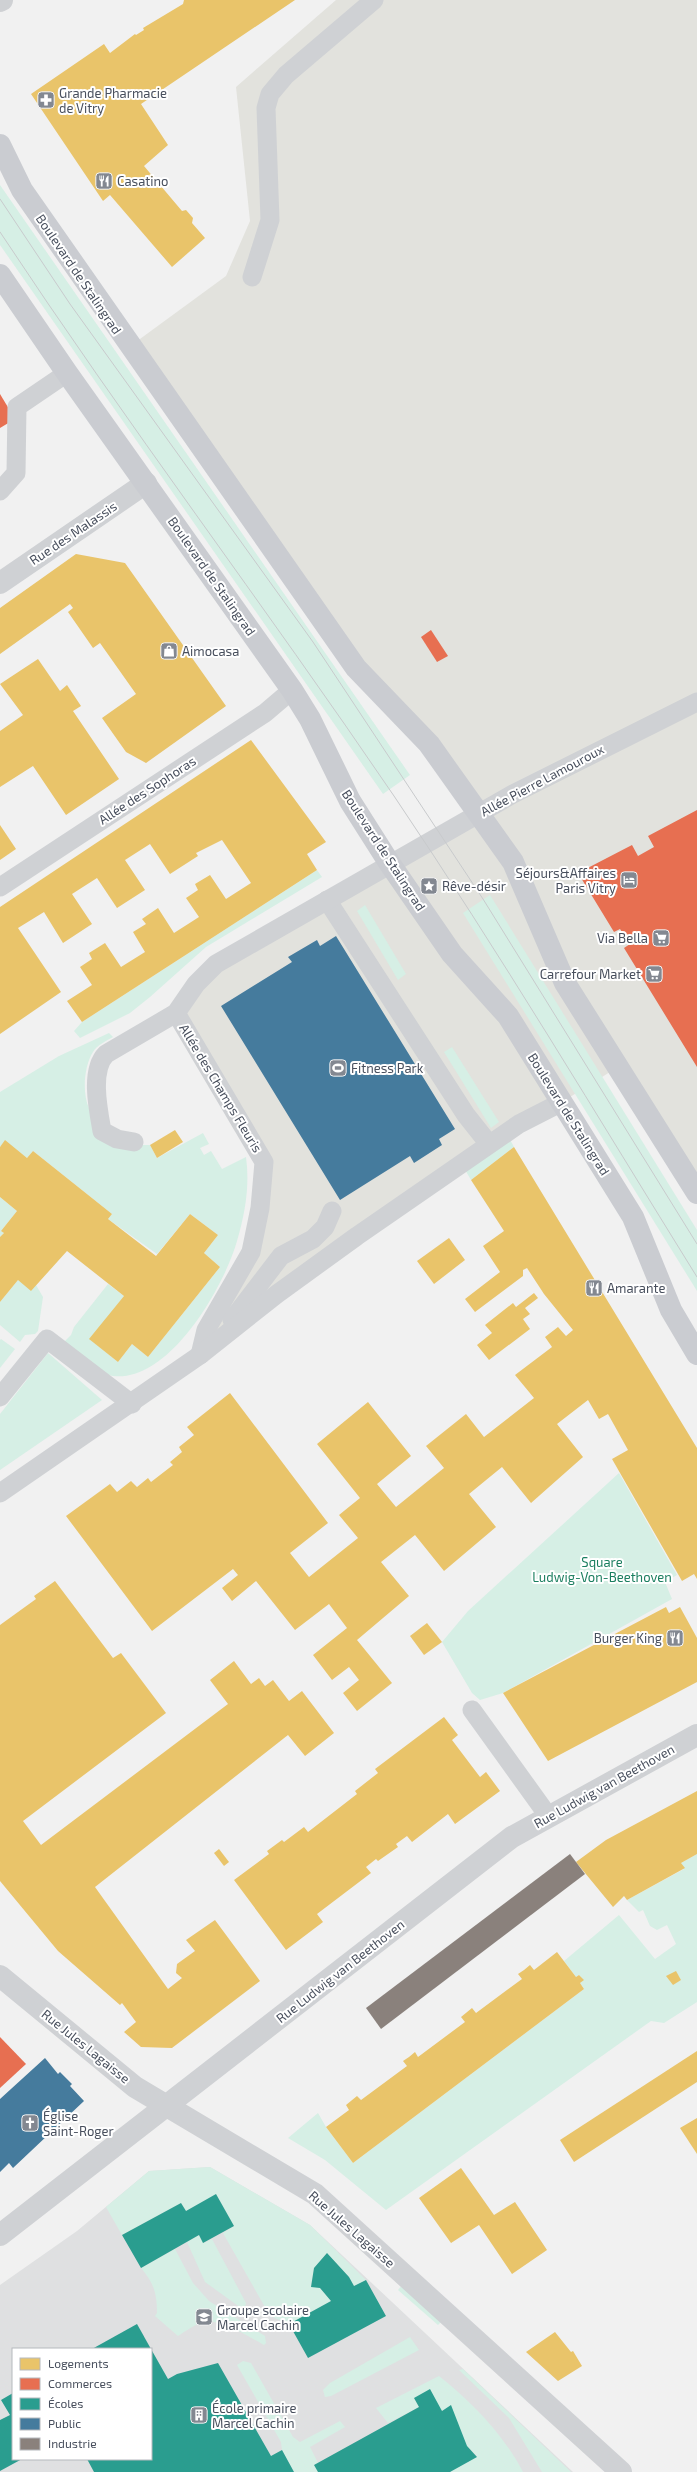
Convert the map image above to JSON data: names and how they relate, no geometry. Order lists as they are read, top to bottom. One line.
{"streets":{"main road":["Boulevard de Stalingrad"],"street":["Rue des Malassis","Rue Ludwig van Beethoven","Rue Jules Lagaisse"],"lane":["Allée Pierre Lamouroux","Allée des Sophoras","Allée des Champs Fleuris"]},"crossings":[["Boulevard de Stalingrad","Rue des Malassis"],["Boulevard de Stalingrad","Allée Pierre Lamouroux"],["Boulevard de Stalingrad","Allée des Sophoras"],["Allée Pierre Lamouroux","Allée des Champs Fleuris"],["Rue Ludwig van Beethoven","Rue Jules Lagaisse"]],"parks":["Square Ludwig-Von-Beethoven"],"places":{"pharmacy":["Grande Pharmacie de Vitry"],"restaurant":["Casatino","Amarante","Burger King"],"shop":["Aimocasa"],"hotel":["Séjours&Affaires Paris Vitry"],"place":["Rêve-désir"],"supermarket":["Via Bella","Carrefour Market"],"sports":["Fitness Park"],"church":["Église Saint-Roger"],"school or university":["Groupe scolaire Marcel Cachin"],"building":["École primaire Marcel Cachin"]},"legend":["Logements","Commerces","Écoles","Public","Industrie"]}
